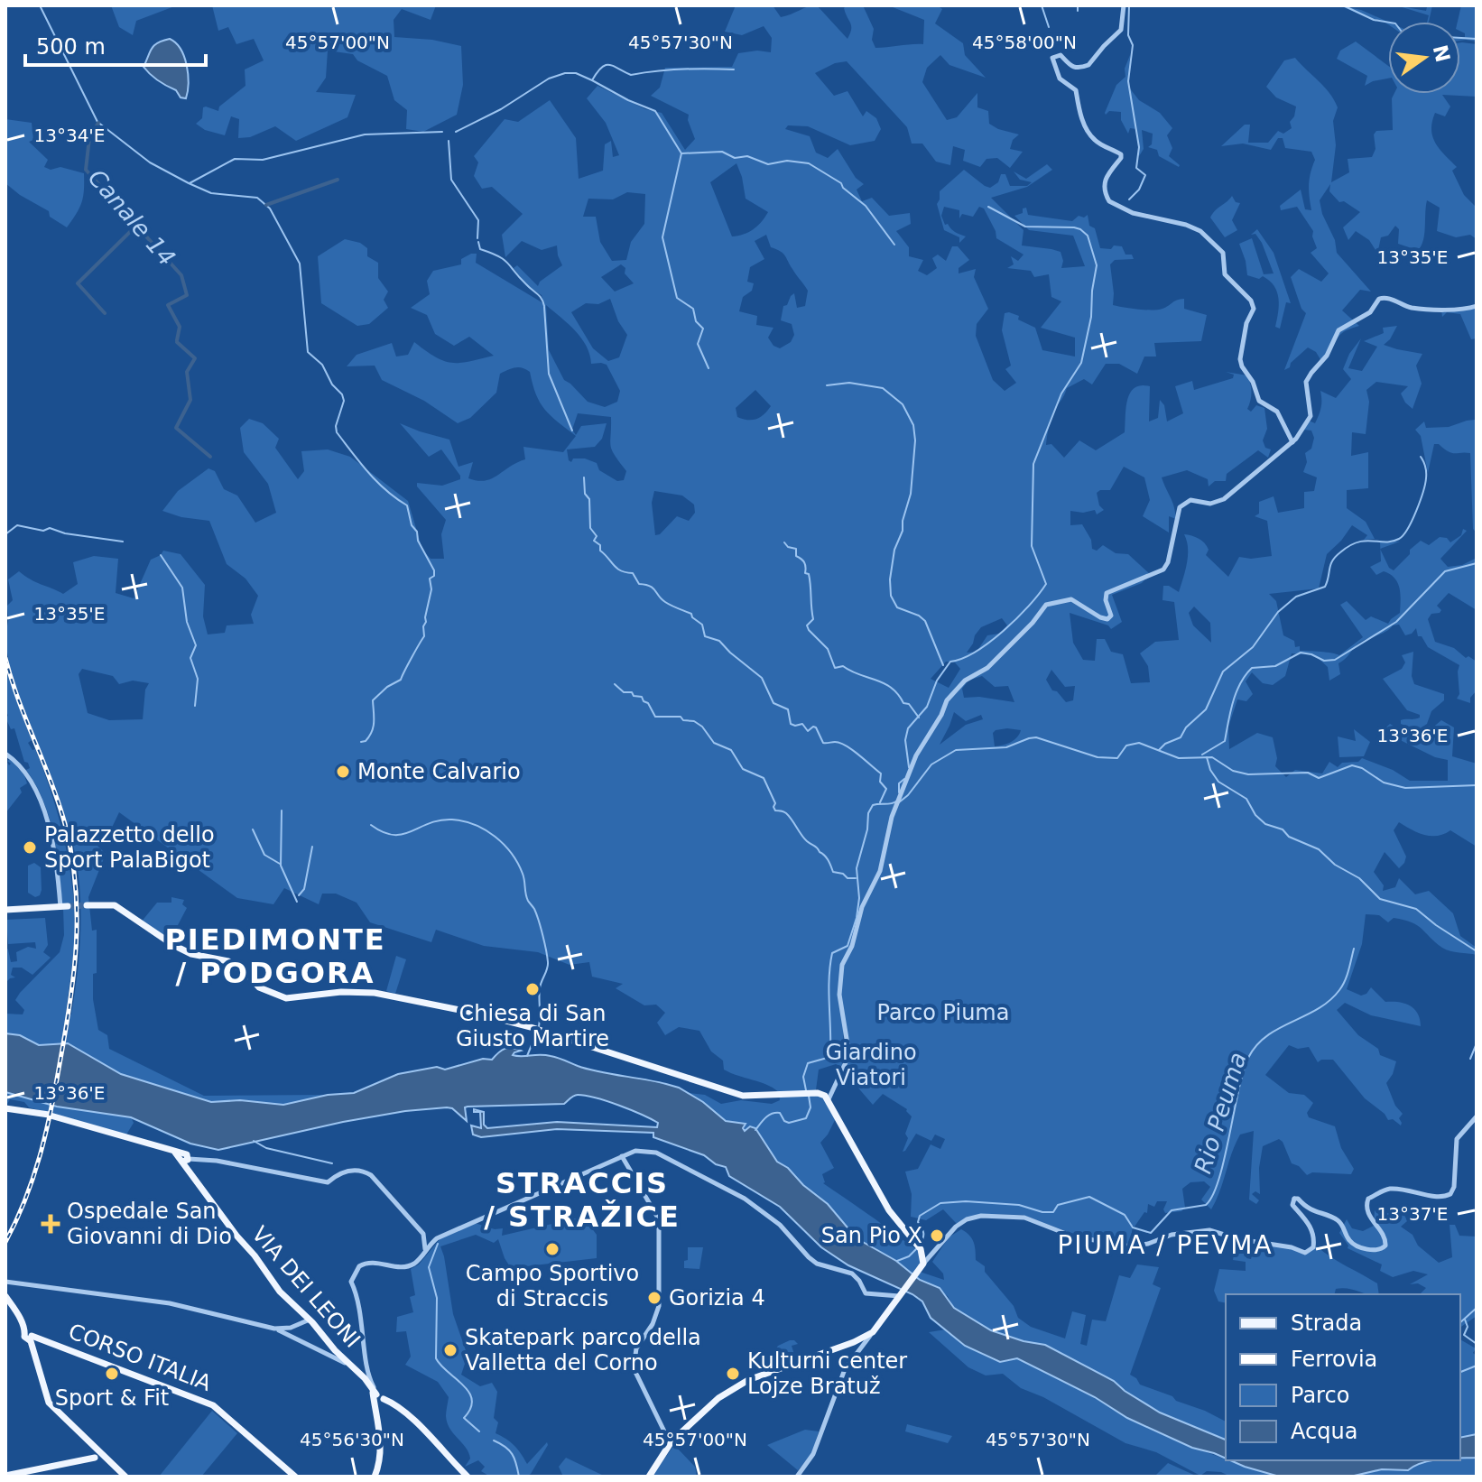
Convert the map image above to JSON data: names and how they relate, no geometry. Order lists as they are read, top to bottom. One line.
{"streets":{"main road":["VIA DEI LEONI","CORSO ITALIA"]},"districts":["PIEDIMONTE / PODGORA","STRACCIS / STRAŽICE","PIUMA / PEVMA"],"water":["Canale 14","Rio Peuma"],"parks":["Parco Piuma","Giardino Viatori"],"places":{"other":["Monte Calvario","Palazzetto dello Sport PalaBigot","Chiesa di San Giusto Martire","San Pio X","Campo Sportivo di Straccis","Gorizia 4","Skatepark parco della Valletta del Corno","Sport & Fit","Kulturni center Lojze Bratuž"],"health":["Ospedale San Giovanni di Dio"]},"legend":["Strada","Ferrovia","Parco","Acqua"],"scale_bar":"500 m","north":"right","coordinates":["45°57'00\"N","45°57'30\"N","45°58'00\"N","13°34'E","13°35'E","13°36'E","13°37'E","45°56'30\"N"]}
